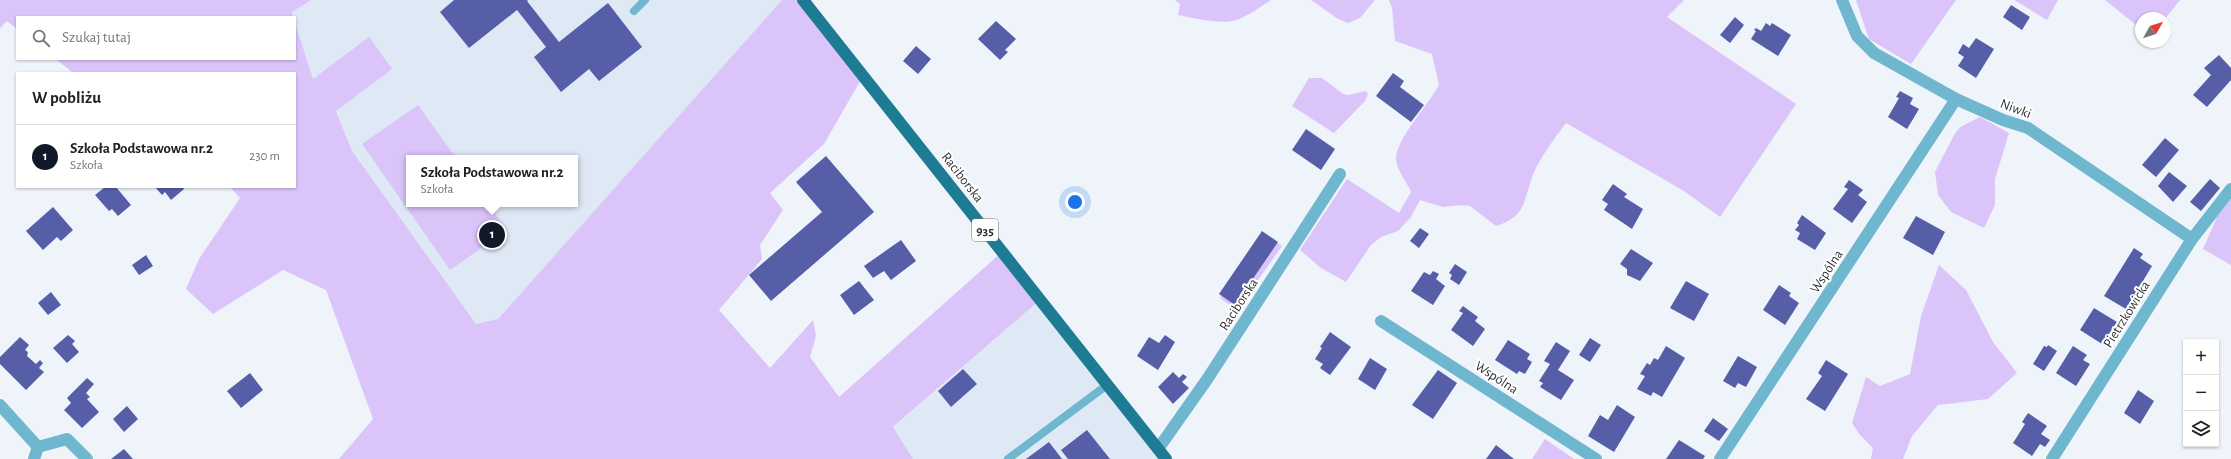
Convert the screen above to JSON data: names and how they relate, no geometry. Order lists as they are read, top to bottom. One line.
{"streets":{"main road":["Raciborska","935"],"street":["Niwki","Wspólna","Pietrzkowicka"]},"crossings":[["Niwki","Wspólna"],["Niwki","Pietrzkowicka"]],"north":"top right","page":{"search":"Szukaj tutaj","heading":"W pobliżu","list":[{"mark":"1","name":"Szkoła Podstawowa nr.2","note":"Szkoła","value":"230 m"}],"popup":["Szkoła Podstawowa nr.2","Szkoła"],"pins":"1","map_buttons":["+","−"]}}
